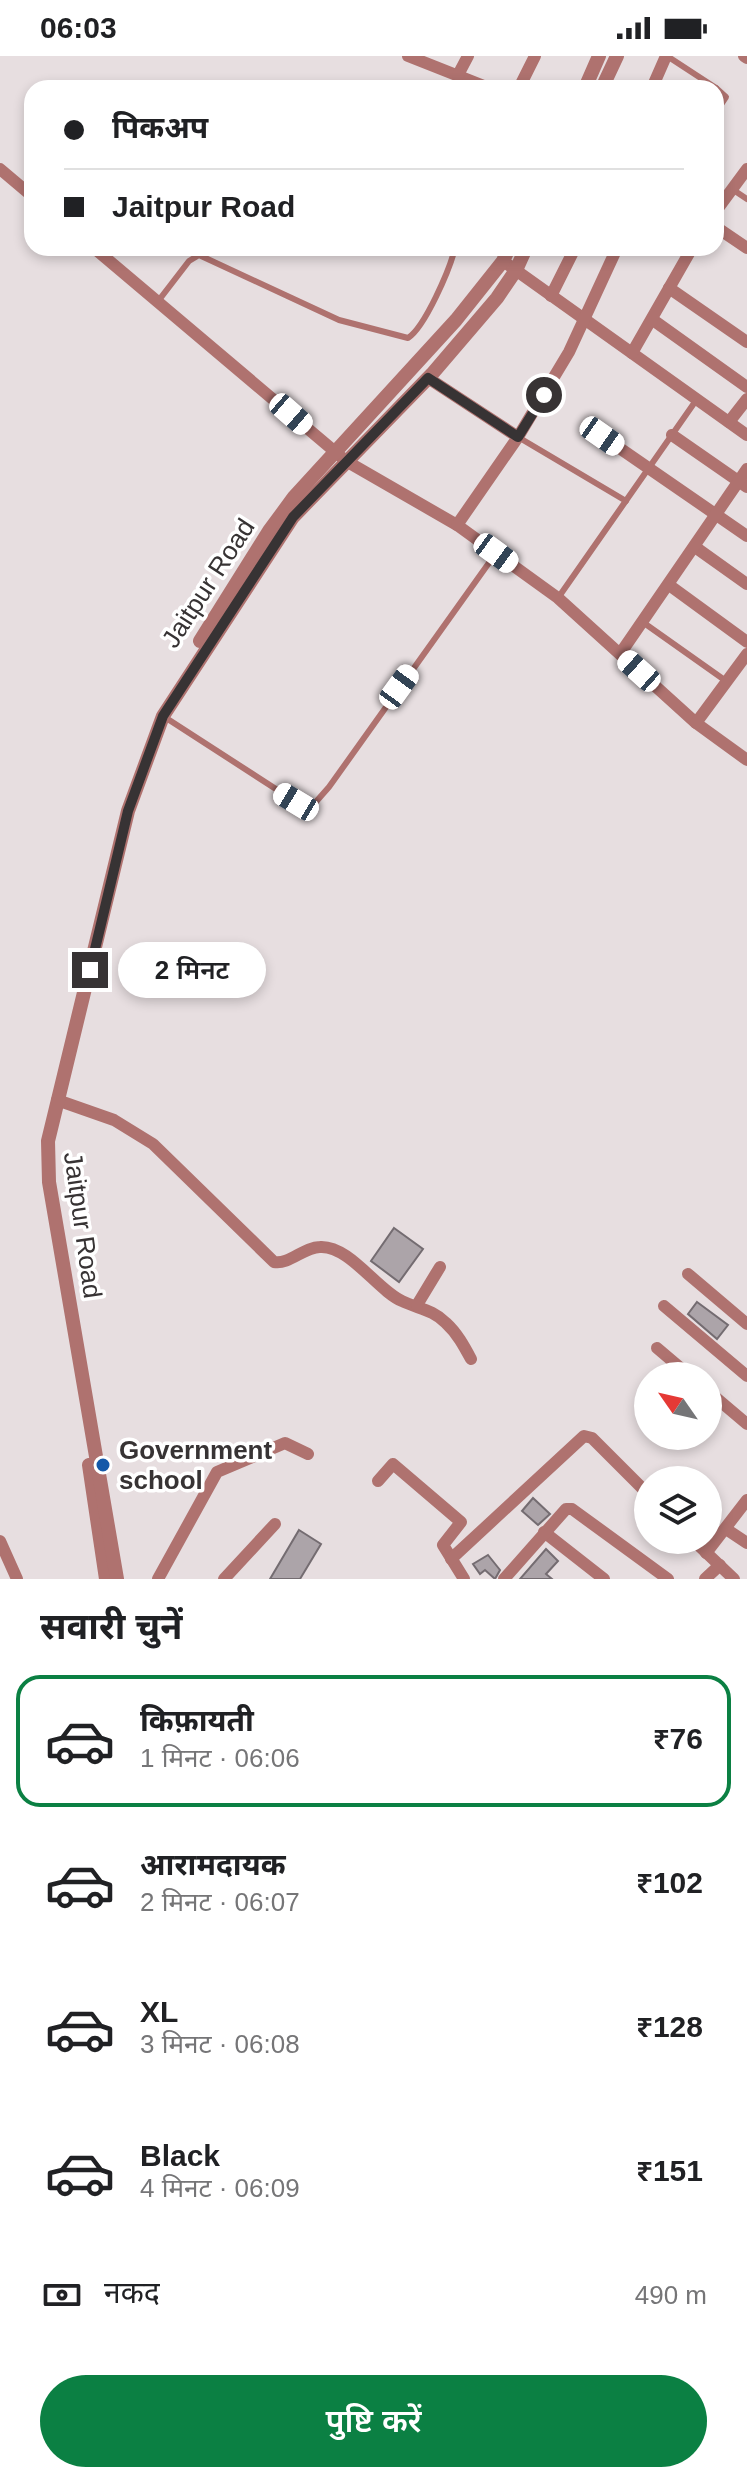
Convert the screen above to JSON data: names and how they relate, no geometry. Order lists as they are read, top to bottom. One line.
{"streets":{"street":["Jaitpur Road"]},"places":["Government school"],"north":"top left","page":{"status":"06:03","banner":["पिकअप","Jaitpur Road"],"bubble":"2 मिनट","heading":"सवारी चुनें","list":[{"name":"किफ़ायती","note":"1 मिनट · 06:06","value":"₹76"},{"name":"आरामदायक","note":"2 मिनट · 06:07","value":"₹102"},{"name":"XL","note":"3 मिनट · 06:08","value":"₹128"},{"name":"Black","note":"4 मिनट · 06:09","value":"₹151"}],"pay":["नकद","490 m"],"buttons":"पुष्टि करें"}}
